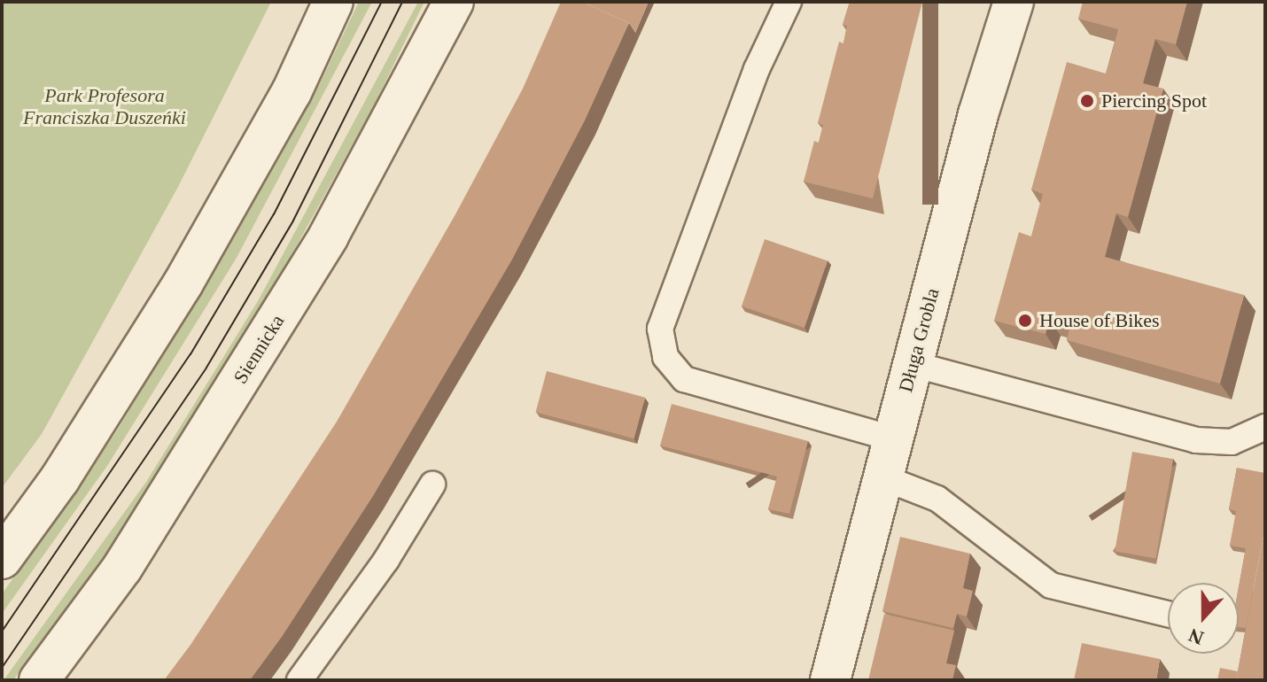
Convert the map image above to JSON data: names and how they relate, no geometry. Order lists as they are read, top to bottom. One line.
{"streets":{"street":["Długa Grobla","Siennicka"]},"parks":["Park Profesora Franciszka Duszeńki"],"places":["Piercing Spot","House of Bikes"],"north":"bottom"}
